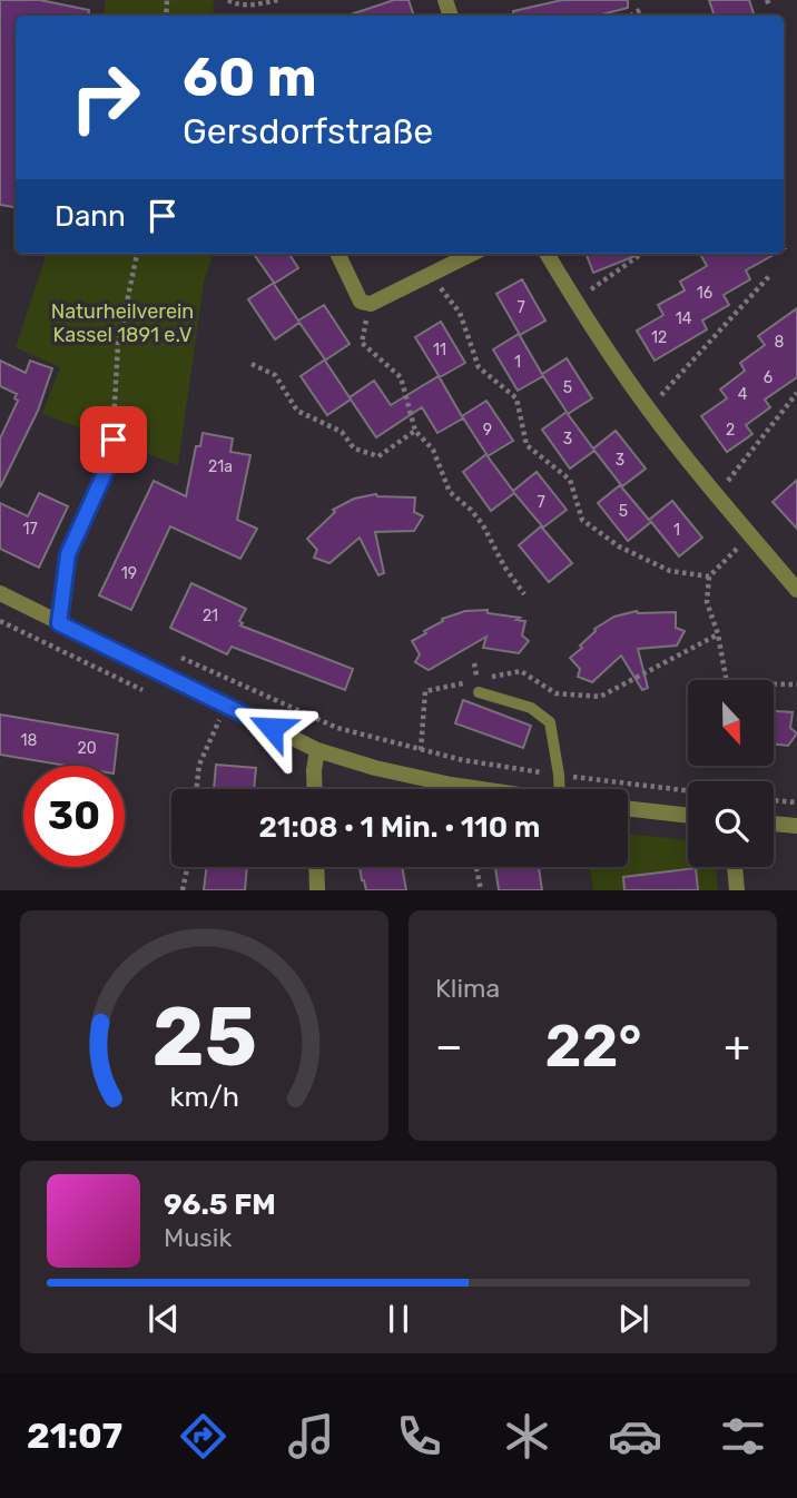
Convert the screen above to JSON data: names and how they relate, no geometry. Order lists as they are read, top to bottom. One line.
{"parks":["Naturheilverein Kassel 1891 e.V"],"house_numbers":["16","7","14","12","8","11","1","6","5","4","9","2","3","3","21a","7","5","17","1","19","21","18","20"],"north":"bottom","page":{"turn":["60 m","Gersdorfstraße"],"then":"Dann","limit":"30","trip":"21:08 · 1 Min. · 110 m","tile":"Klima","heat":["−","22°","+"],"song":["96.5 FM","Musik"],"tabs":"21:07","gauge":["25","km/h"]}}
